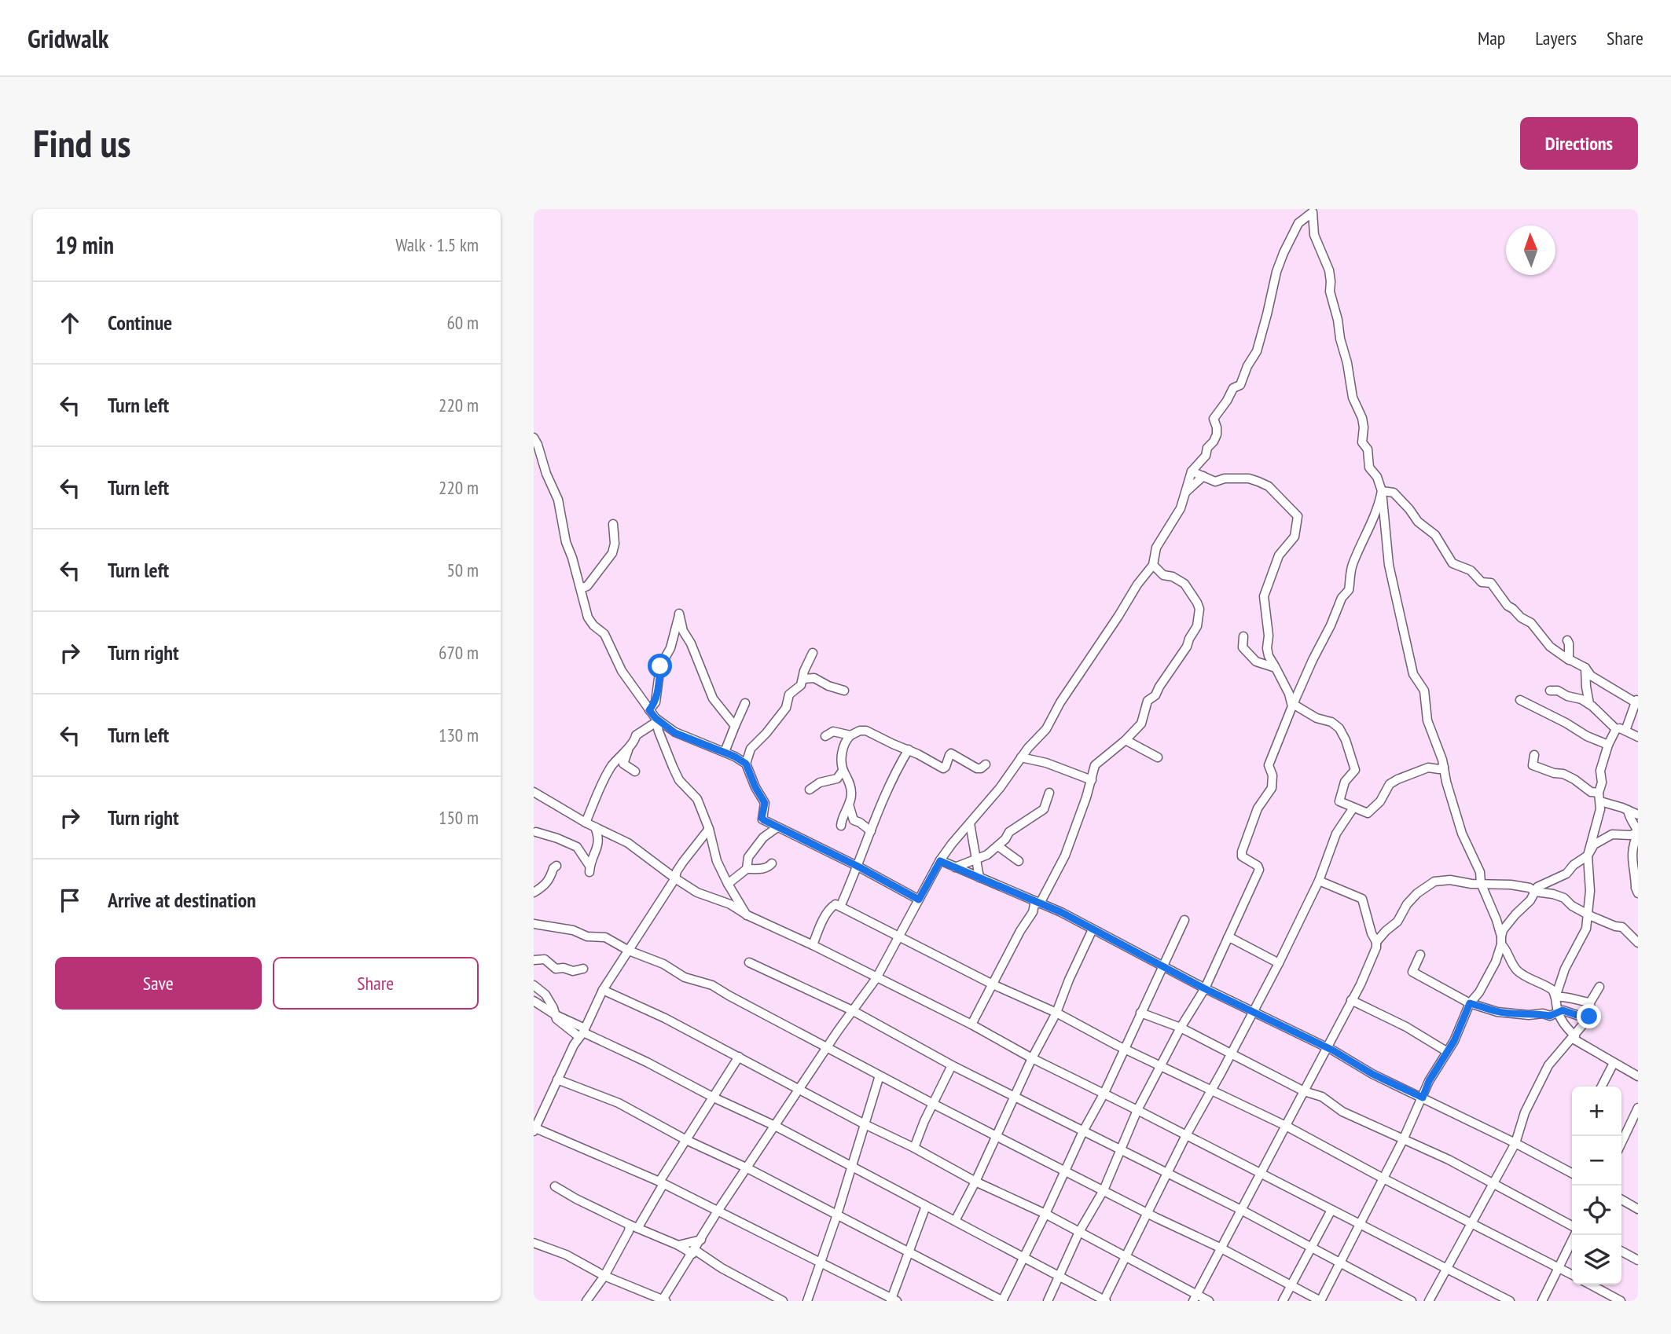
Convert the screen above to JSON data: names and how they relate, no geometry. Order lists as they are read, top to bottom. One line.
{"north":"top","page":{"header":"Gridwalk","nav":["Map","Layers","Share"],"buttons":["Directions",["Save","Share"]],"title":"Find us","heading":["19 min","Walk · 1.5 km"],"list":[["Continue","60 m"],["Turn left","220 m"],["Turn left","220 m"],["Turn left","50 m"],["Turn right","670 m"],["Turn left","130 m"],["Turn right","150 m"],"Arrive at destination"],"map_buttons":["+","−"]}}
